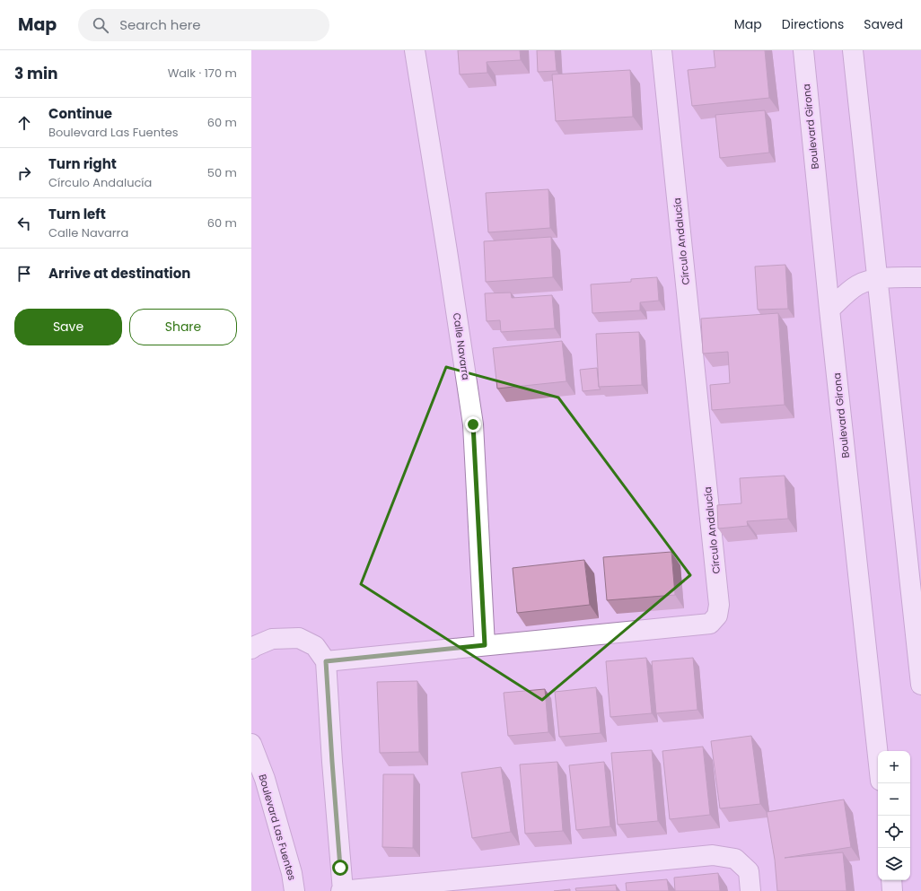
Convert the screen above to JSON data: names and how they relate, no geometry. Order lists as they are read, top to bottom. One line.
{"streets":{"street":["Boulevard Girona","Círculo Andalucía","Calle Navarra","Boulevard Las Fuentes"]},"crossings":[["Círculo Andalucía","Calle Navarra"]],"page":{"header":"Map","search":"Search here","nav":["Map","Directions","Saved"],"heading":["3 min","Walk · 170 m"],"list":[["Continue","Boulevard Las Fuentes","60 m"],["Turn right","Círculo Andalucía","50 m"],["Turn left","Calle Navarra","60 m"],"Arrive at destination"],"buttons":["Save","Share"],"map_buttons":["+","−"]}}
